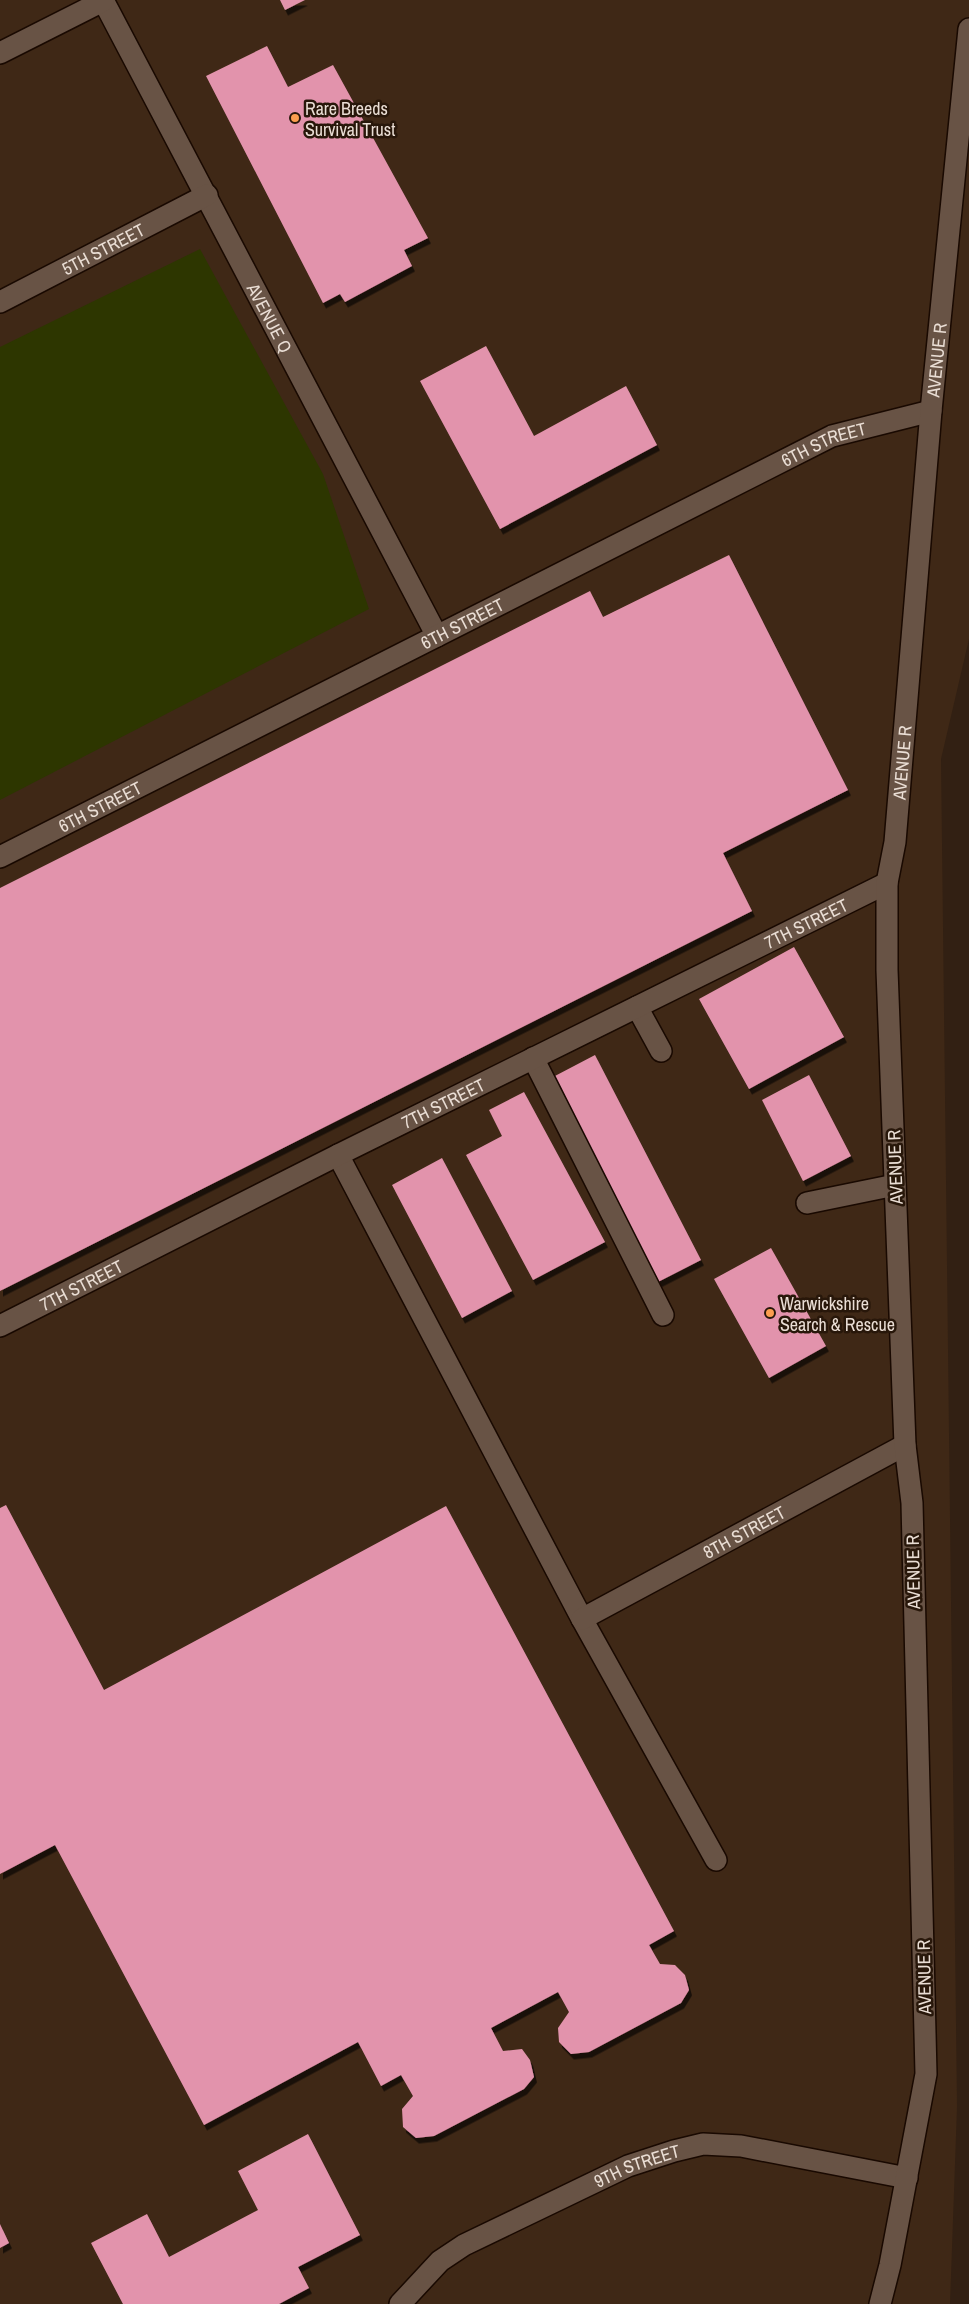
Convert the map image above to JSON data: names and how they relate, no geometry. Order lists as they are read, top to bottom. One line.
{"streets":{"lane":["5TH STREET","AVENUE Q","AVENUE R","6TH STREET","7TH STREET","8TH STREET","9TH STREET"]},"crossings":[["5TH STREET","AVENUE Q"],["AVENUE Q","6TH STREET"],["AVENUE R","6TH STREET"],["AVENUE R","7TH STREET"],["AVENUE R","8TH STREET"],["AVENUE R","9TH STREET"]],"places":["Rare Breeds Survival Trust","Warwickshire Search & Rescue"]}
